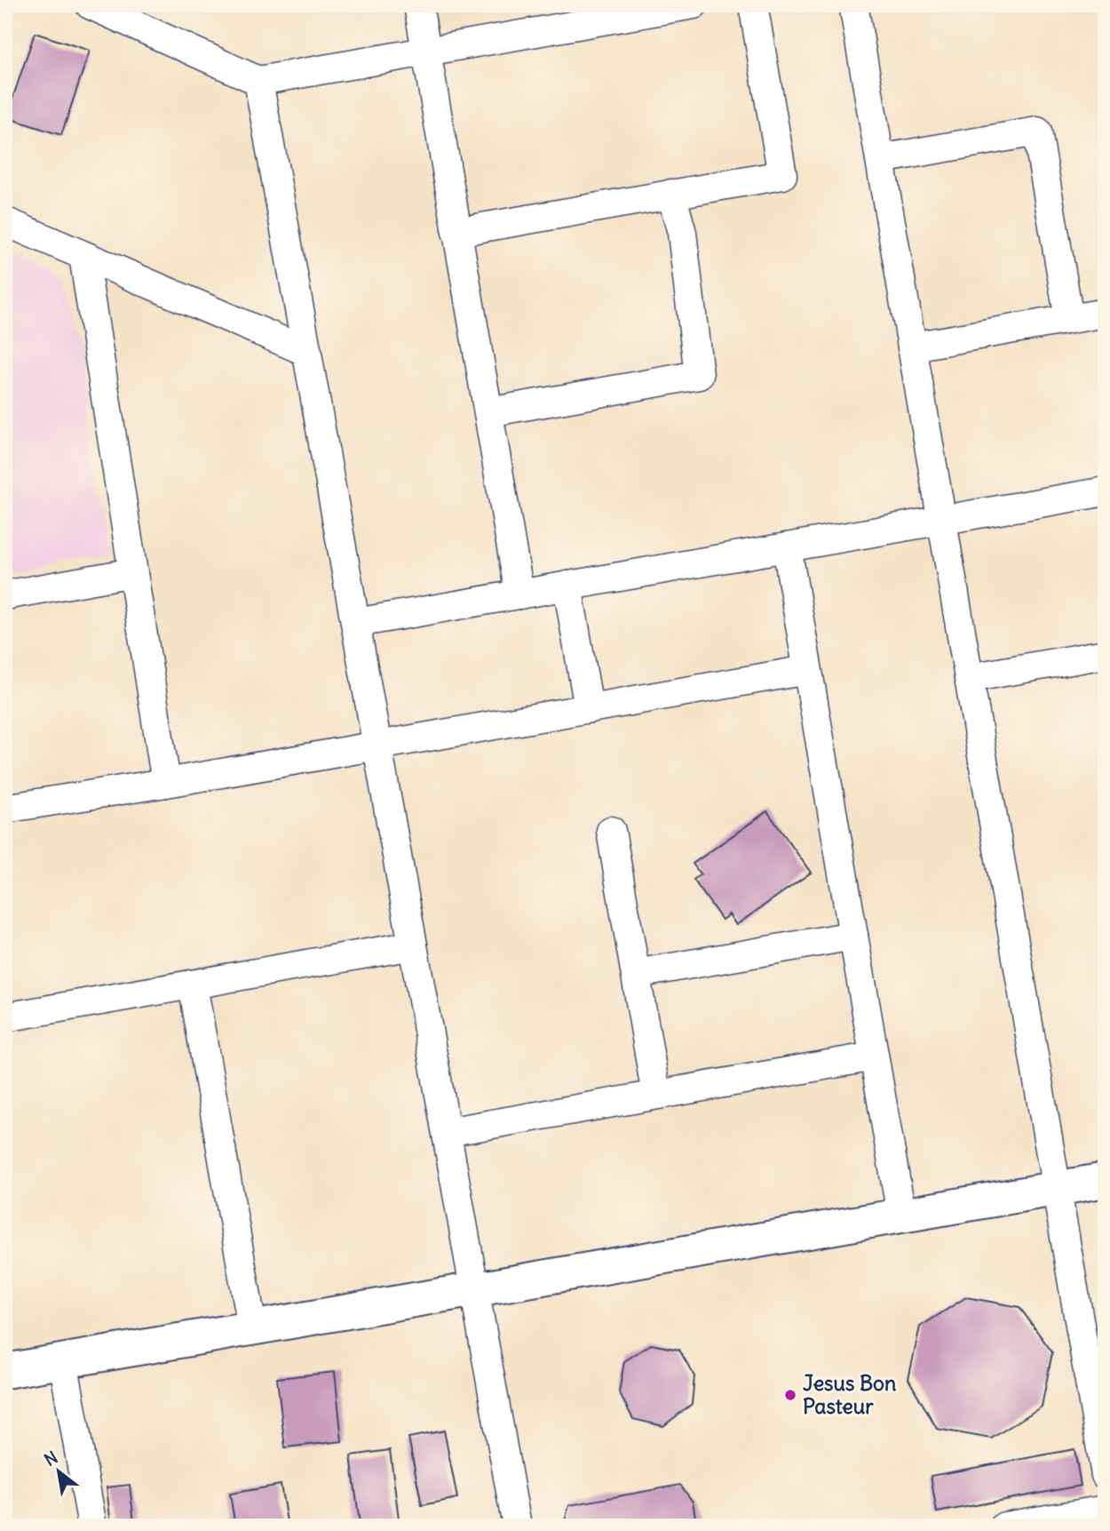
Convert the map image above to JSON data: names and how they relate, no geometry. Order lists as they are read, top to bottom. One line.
{"places":["Jesus Bon Pasteur"],"north":"top left"}
